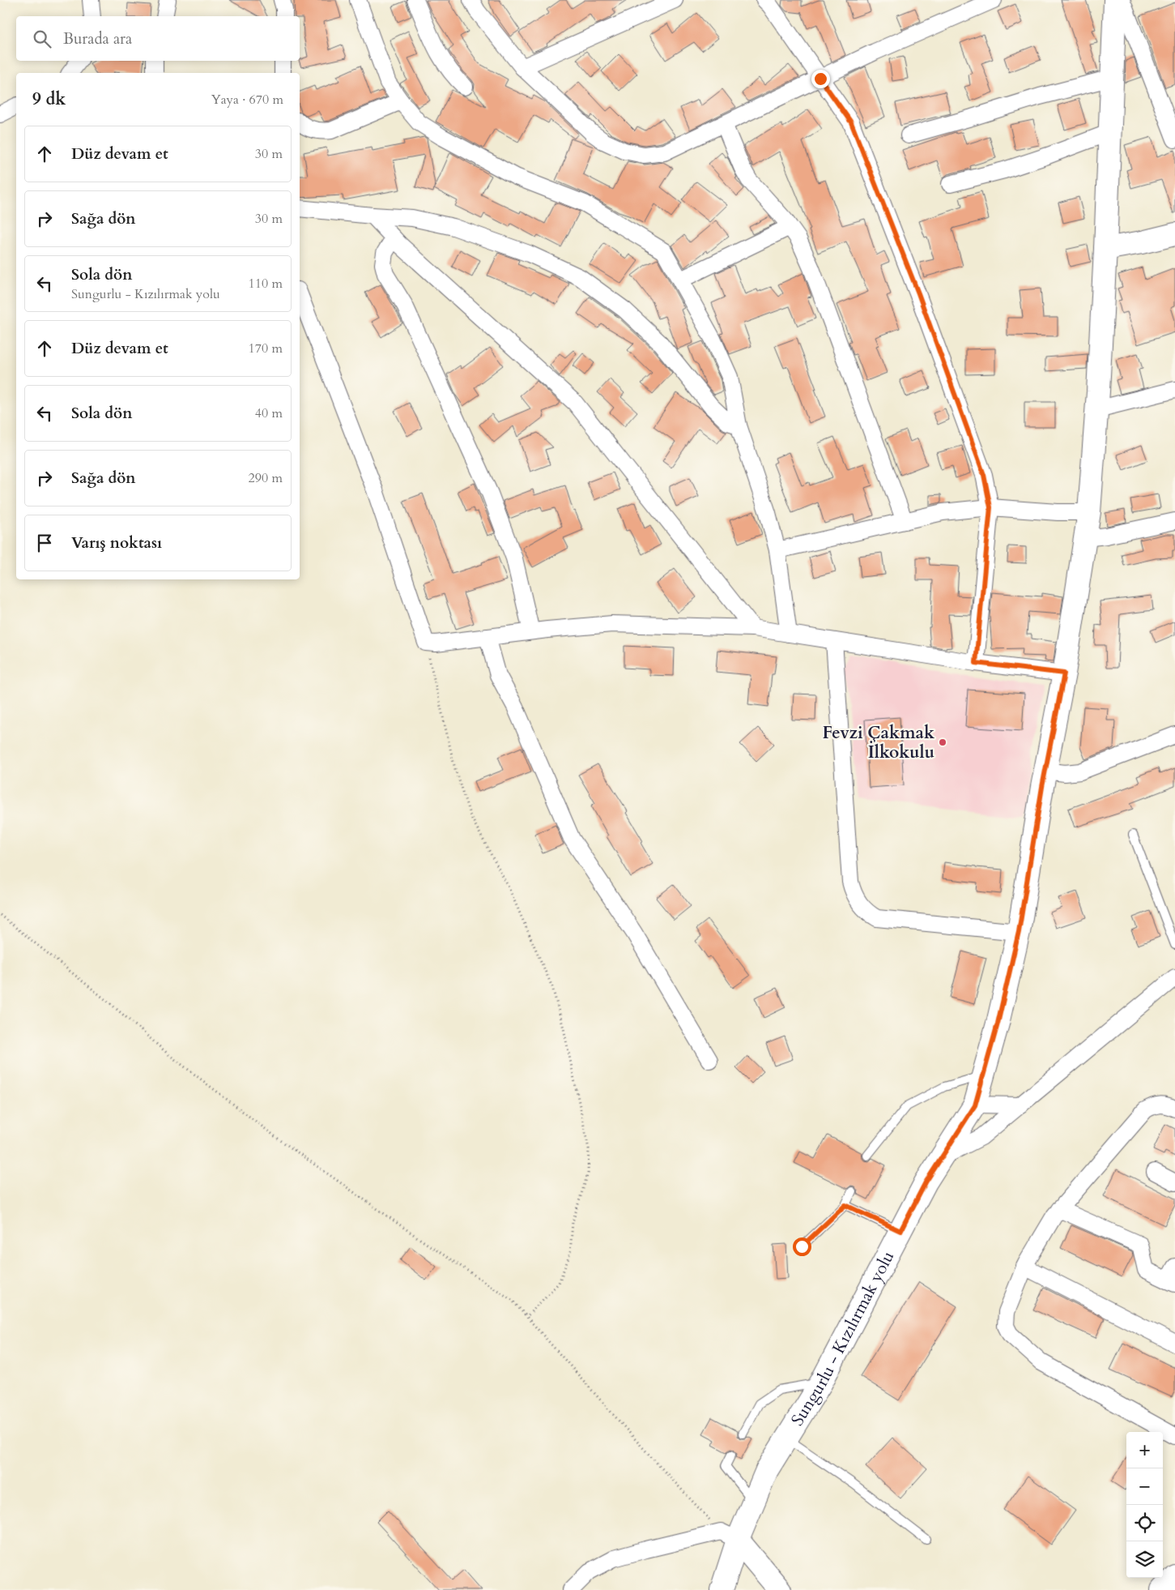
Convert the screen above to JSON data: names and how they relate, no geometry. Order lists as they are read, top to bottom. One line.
{"streets":{"main road":["Sungurlu - Kızılırmak yolu"]},"places":["Fevzi Çakmak İlkokulu"],"page":{"search":"Burada ara","heading":["9 dk","Yaya · 670 m"],"list":[["Düz devam et","30 m"],["Sağa dön","30 m"],["Sola dön","Sungurlu - Kızılırmak yolu","110 m"],["Düz devam et","170 m"],["Sola dön","40 m"],["Sağa dön","290 m"],"Varış noktası"],"map_buttons":["+","−"]}}
